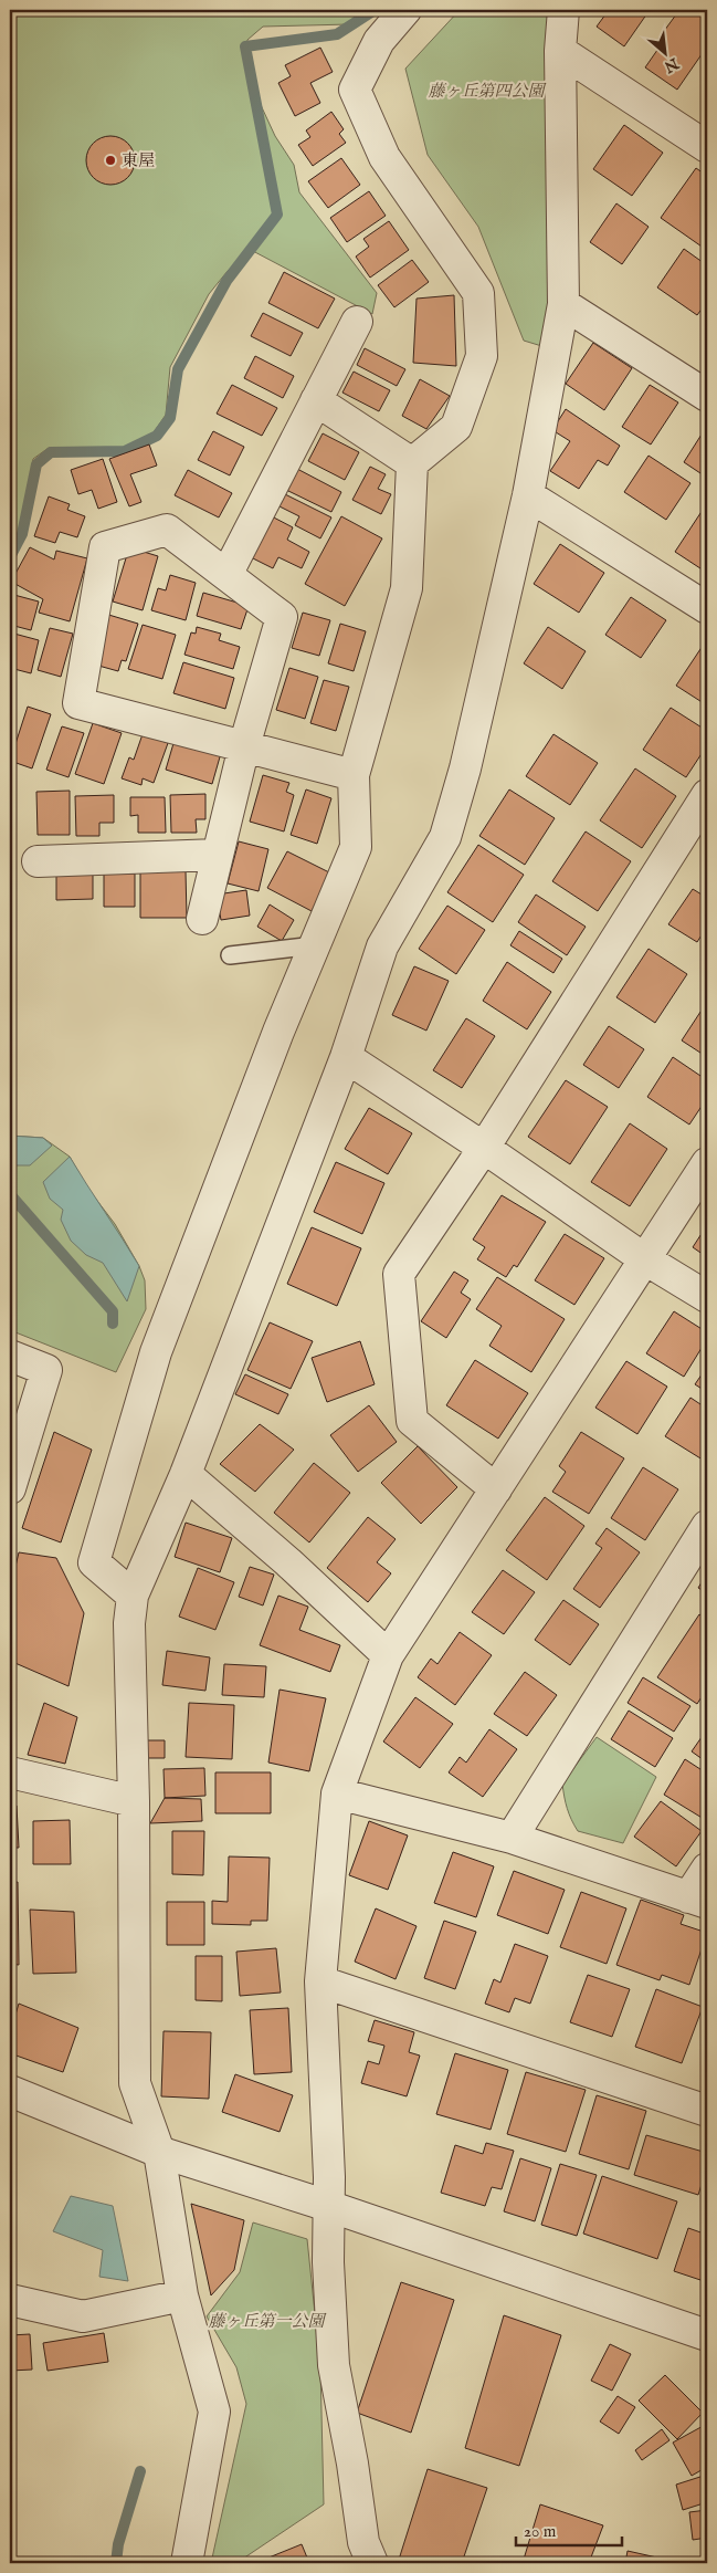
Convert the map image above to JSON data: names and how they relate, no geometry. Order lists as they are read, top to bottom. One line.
{"parks":["藤ヶ丘第四公園","藤ヶ丘第一公園"],"places":["東屋"],"scale_bar":"20 m","north":"bottom right"}
